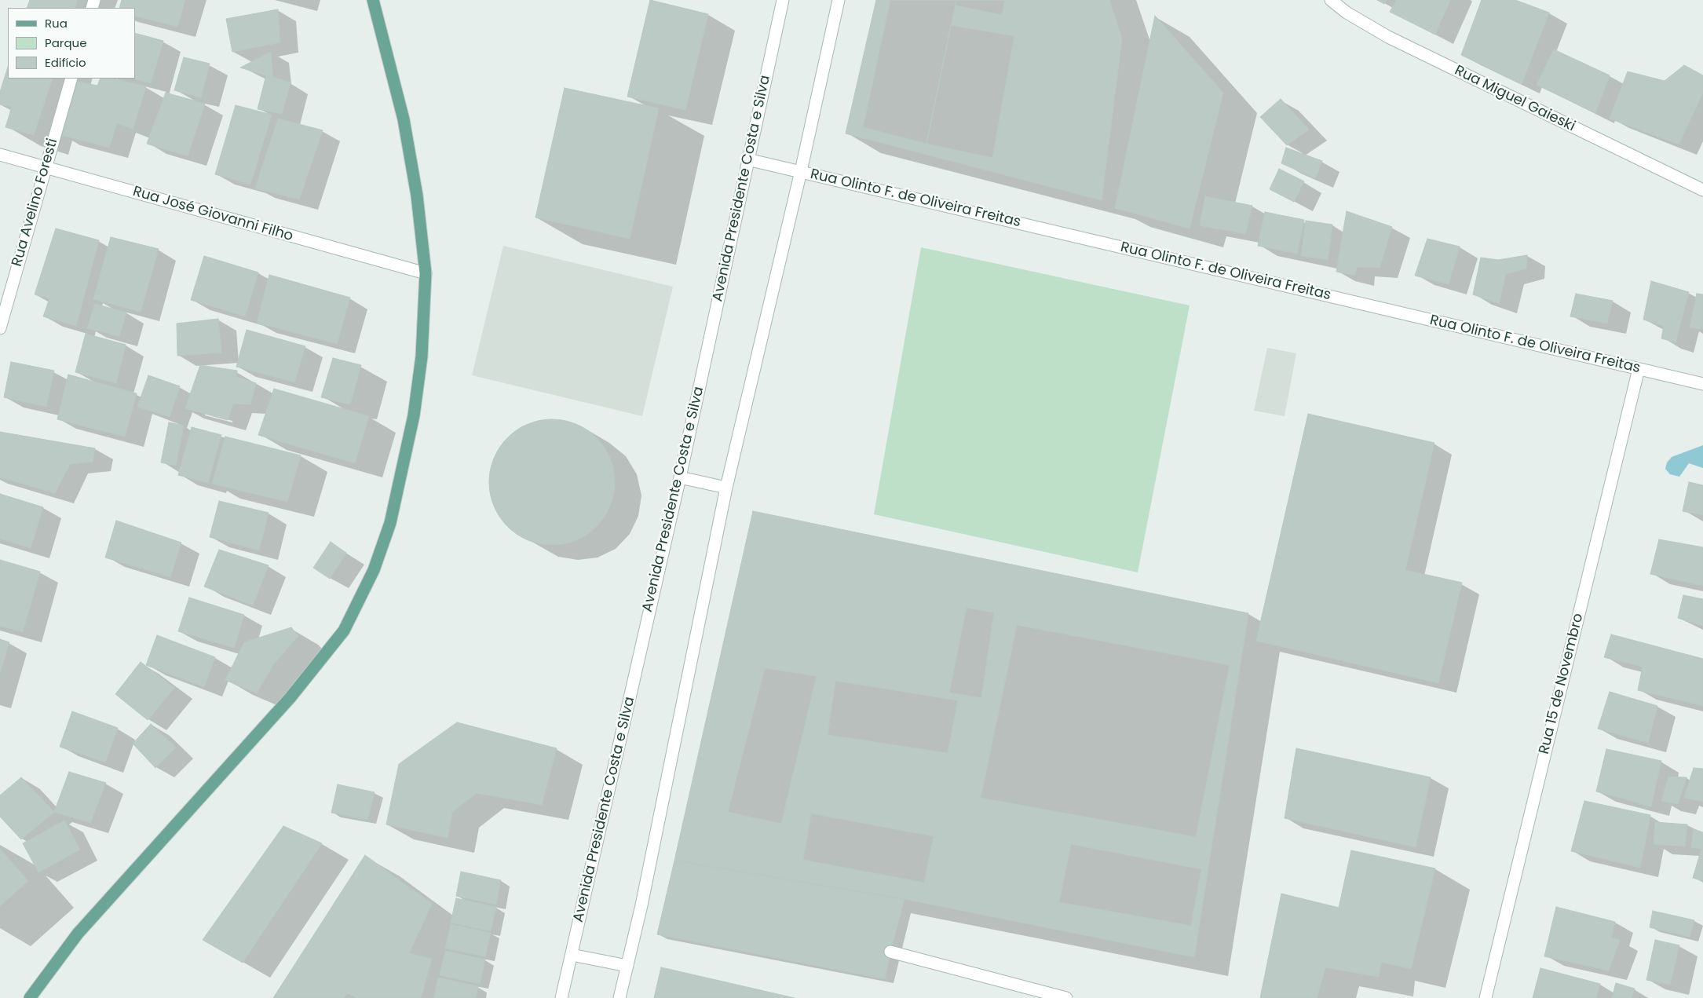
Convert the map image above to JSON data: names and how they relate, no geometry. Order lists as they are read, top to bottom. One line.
{"streets":{"street":["Rua Miguel Gaieski","Avenida Presidente Costa e Silva","Rua Olinto F. de Oliveira Freitas","Rua Avelino Foresti","Rua José Giovanni Filho","Rua 15 de Novembro"]},"crossings":[["Avenida Presidente Costa e Silva","Rua Olinto F. de Oliveira Freitas"],["Rua Olinto F. de Oliveira Freitas","Rua 15 de Novembro"],["Rua Avelino Foresti","Rua José Giovanni Filho"]],"legend":["Rua","Parque","Edifício"]}
